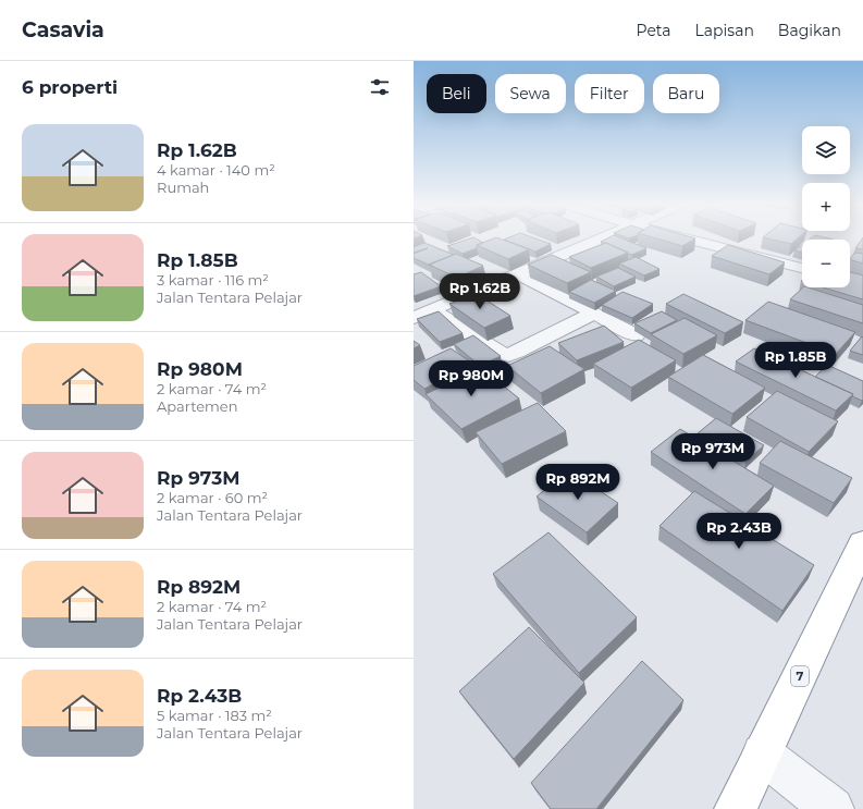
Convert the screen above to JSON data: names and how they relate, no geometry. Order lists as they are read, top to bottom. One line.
{"streets":{"highway":["7"]},"page":{"header":"Casavia","nav":["Peta","Lapisan","Bagikan"],"heading":"6 properti","chip":["Beli","Sewa","Filter","Baru"],"list":[{"name":"Rp 1.62B","note":"4 kamar · 140 m² · Rumah"},{"name":"Rp 1.85B","note":"3 kamar · 116 m² · Jalan Tentara Pelajar"},{"name":"Rp 980M","note":"2 kamar · 74 m² · Apartemen"},{"name":"Rp 973M","note":"2 kamar · 60 m² · Jalan Tentara Pelajar"},{"name":"Rp 892M","note":"2 kamar · 74 m² · Jalan Tentara Pelajar"},{"name":"Rp 2.43B","note":"5 kamar · 183 m² · Jalan Tentara Pelajar"}],"map_buttons":["+","−"],"price":["Rp 1.62B","Rp 1.85B","Rp 980M","Rp 973M","Rp 892M","Rp 2.43B"]}}
